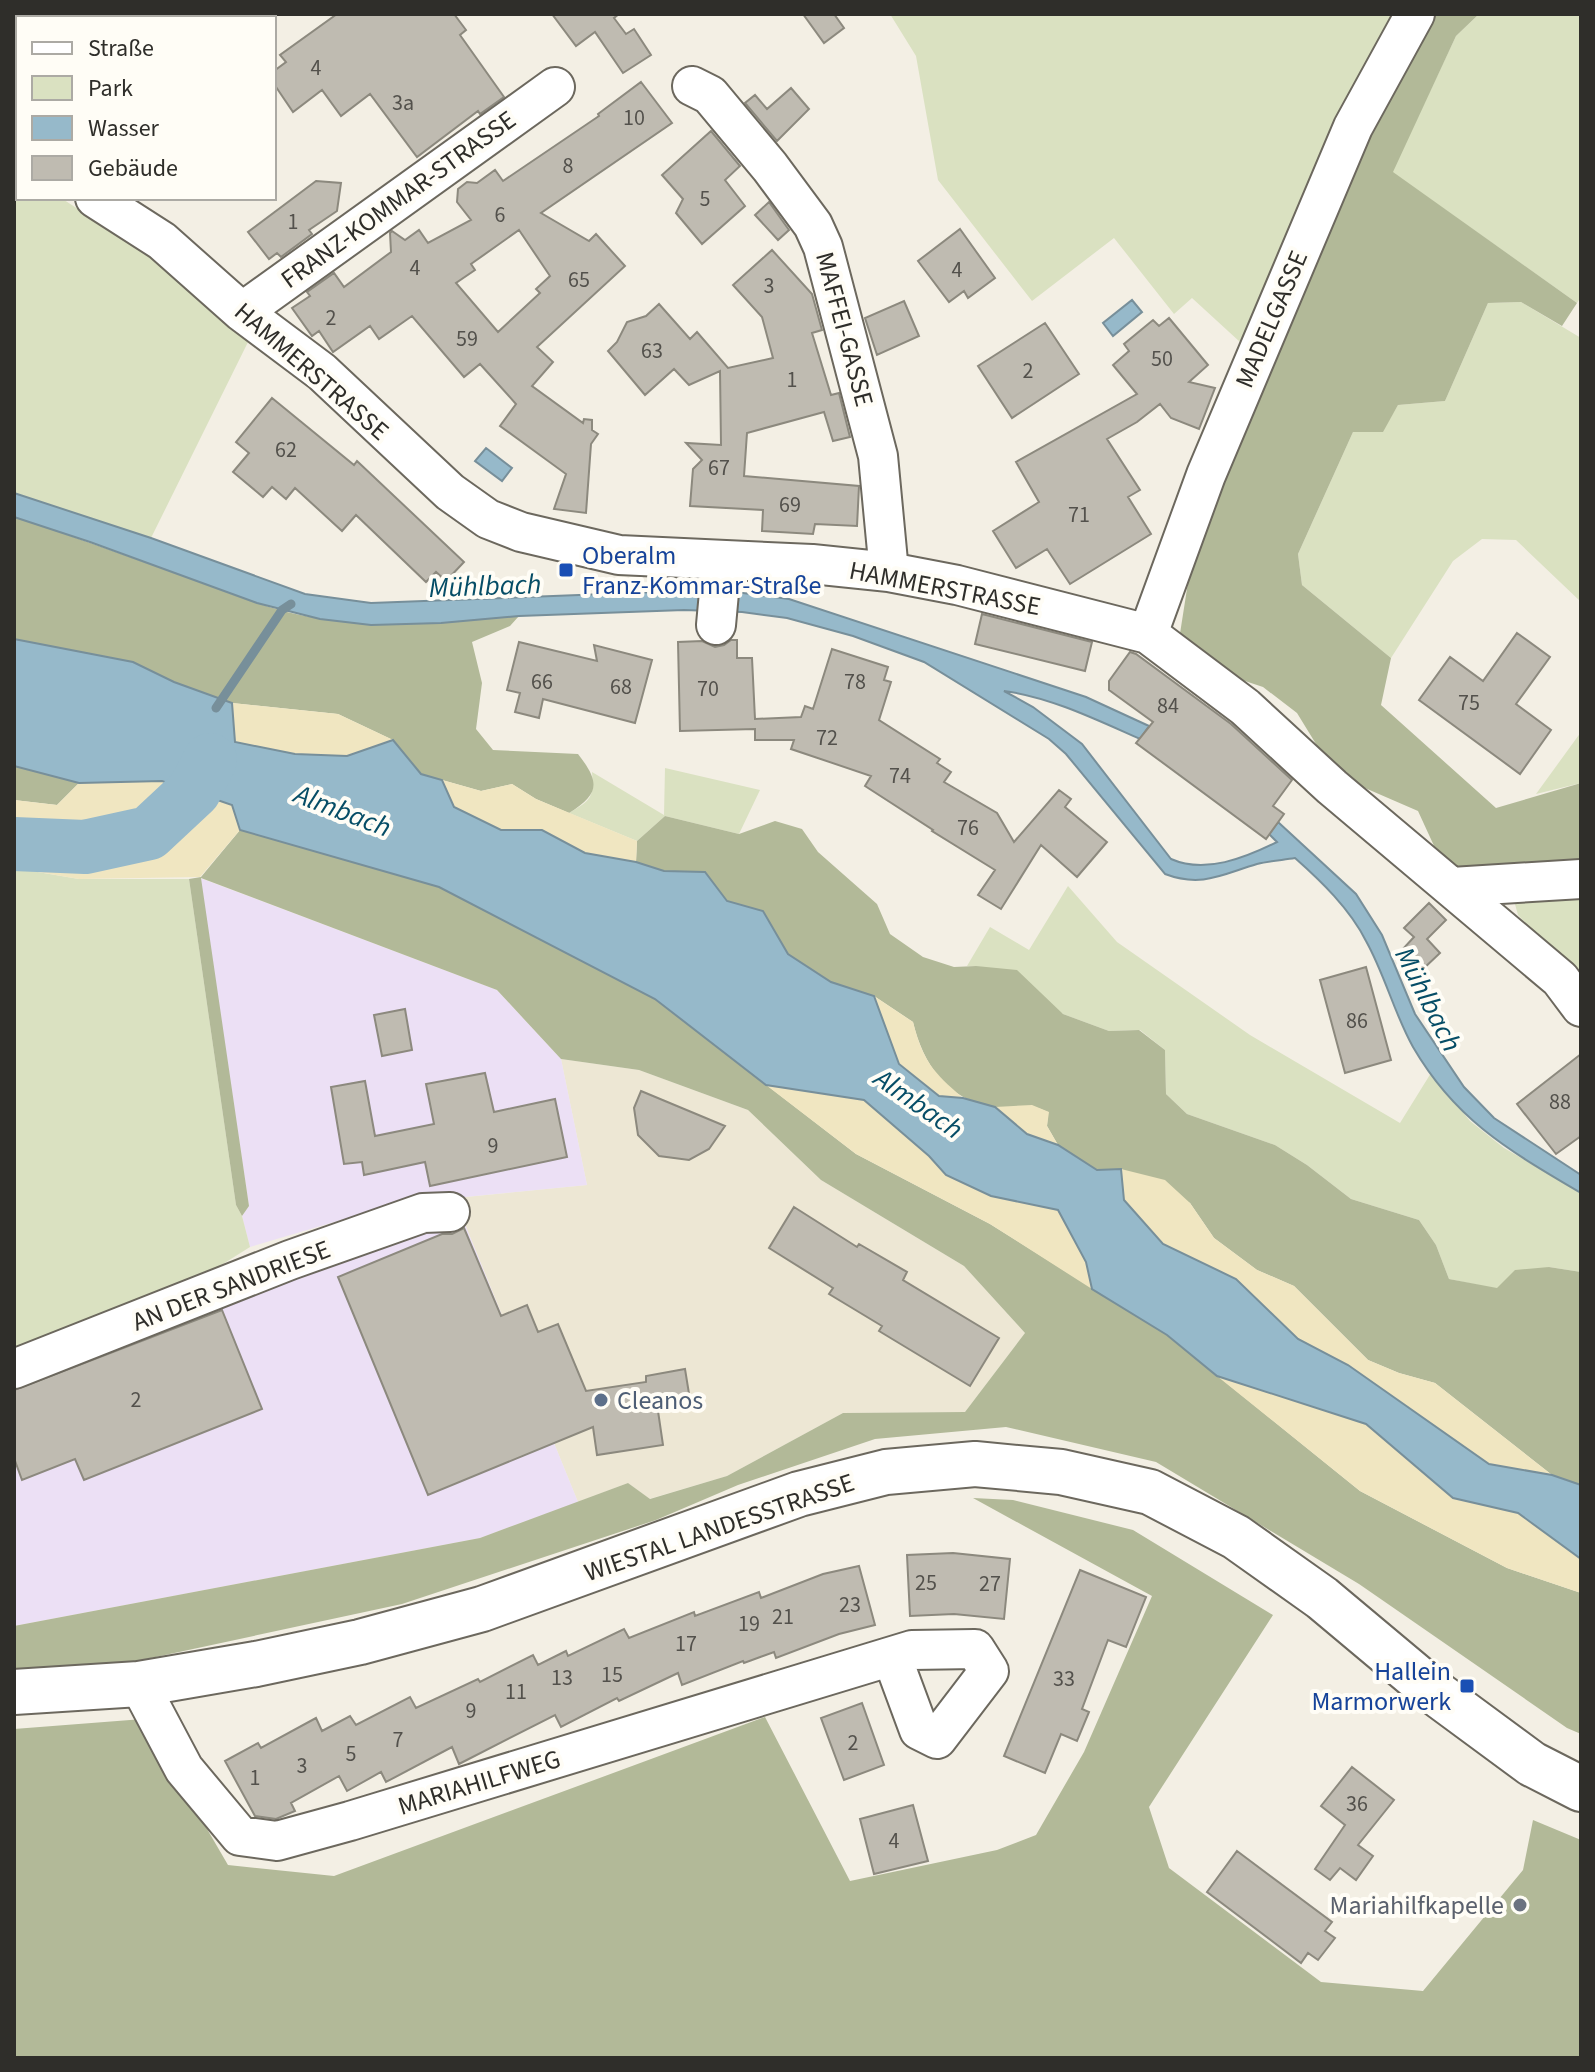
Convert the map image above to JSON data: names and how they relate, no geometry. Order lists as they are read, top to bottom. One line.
{"streets":{"main road":["WIESTAL LANDESSTRASSE"],"street":["FRANZ-KOMMAR-STRASSE","MADELGASSE","MAFFEI-GASSE","HAMMERSTRASSE","AN DER SANDRIESE","MARIAHILFWEG"]},"crossings":[["FRANZ-KOMMAR-STRASSE","HAMMERSTRASSE"],["MADELGASSE","HAMMERSTRASSE"],["MAFFEI-GASSE","HAMMERSTRASSE"],["WIESTAL LANDESSTRASSE","MARIAHILFWEG"]],"water":["Mühlbach","Almbach"],"places":{"transit":["Oberalm Franz-Kommar-Straße","Hallein Marmorwerk"],"other":["Cleanos","Mariahilfkapelle"]},"house_numbers":["4","3a","10","8","5","6","1","4","4","65","3","2","59","63","50","2","1","62","67","69","71","66","78","68","70","75","84","72","74","76","86","88","9","2","25","27","23","21","19","17","15","13","33","11","9","7","2","5","3","1","36","4"],"legend":["Straße","Park","Wasser","Gebäude"]}
